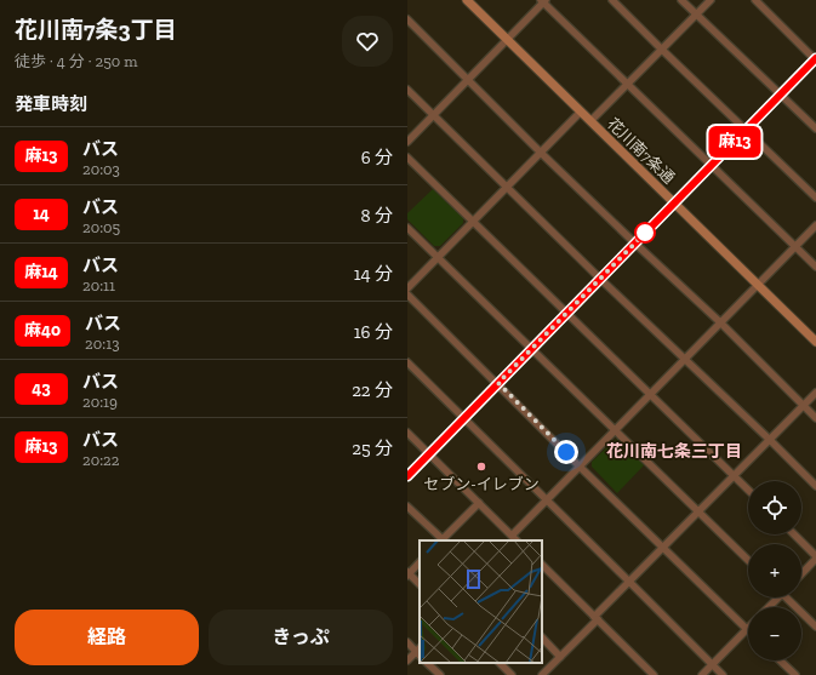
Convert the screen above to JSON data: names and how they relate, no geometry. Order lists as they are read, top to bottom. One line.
{"streets":{"street":["花川南7条通"]},"districts":["花川南七条三丁目"],"places":["セブン-イレブン"],"lines":["bus line 麻13"],"page":{"heading":[["花川南7条3丁目","徒歩 · 4 分 · 250 m"],"発車時刻"],"on_map":"麻13","list":[{"mark":"麻13","name":"バス","note":"20:03","value":"6 分"},{"mark":"14","name":"バス","note":"20:05","value":"8 分"},{"mark":"麻14","name":"バス","note":"20:11","value":"14 分"},{"mark":"麻40","name":"バス","note":"20:13","value":"16 分"},{"mark":"43","name":"バス","note":"20:19","value":"22 分"},{"mark":"麻13","name":"バス","note":"20:22","value":"25 分"}],"map_buttons":["+","−"],"buttons":["経路","きっぷ"]}}
